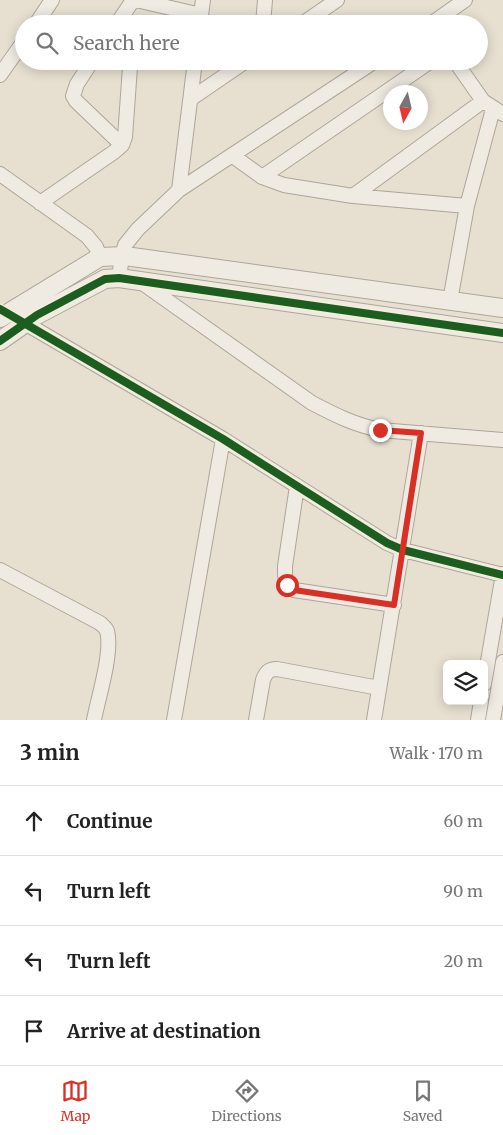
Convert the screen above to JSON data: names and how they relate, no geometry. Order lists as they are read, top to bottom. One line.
{"north":"bottom","page":{"search":"Search here","heading":["3 min","Walk · 170 m"],"list":[["Continue","60 m"],["Turn left","90 m"],["Turn left","20 m"],"Arrive at destination"],"nav":["Map","Directions","Saved"]}}
